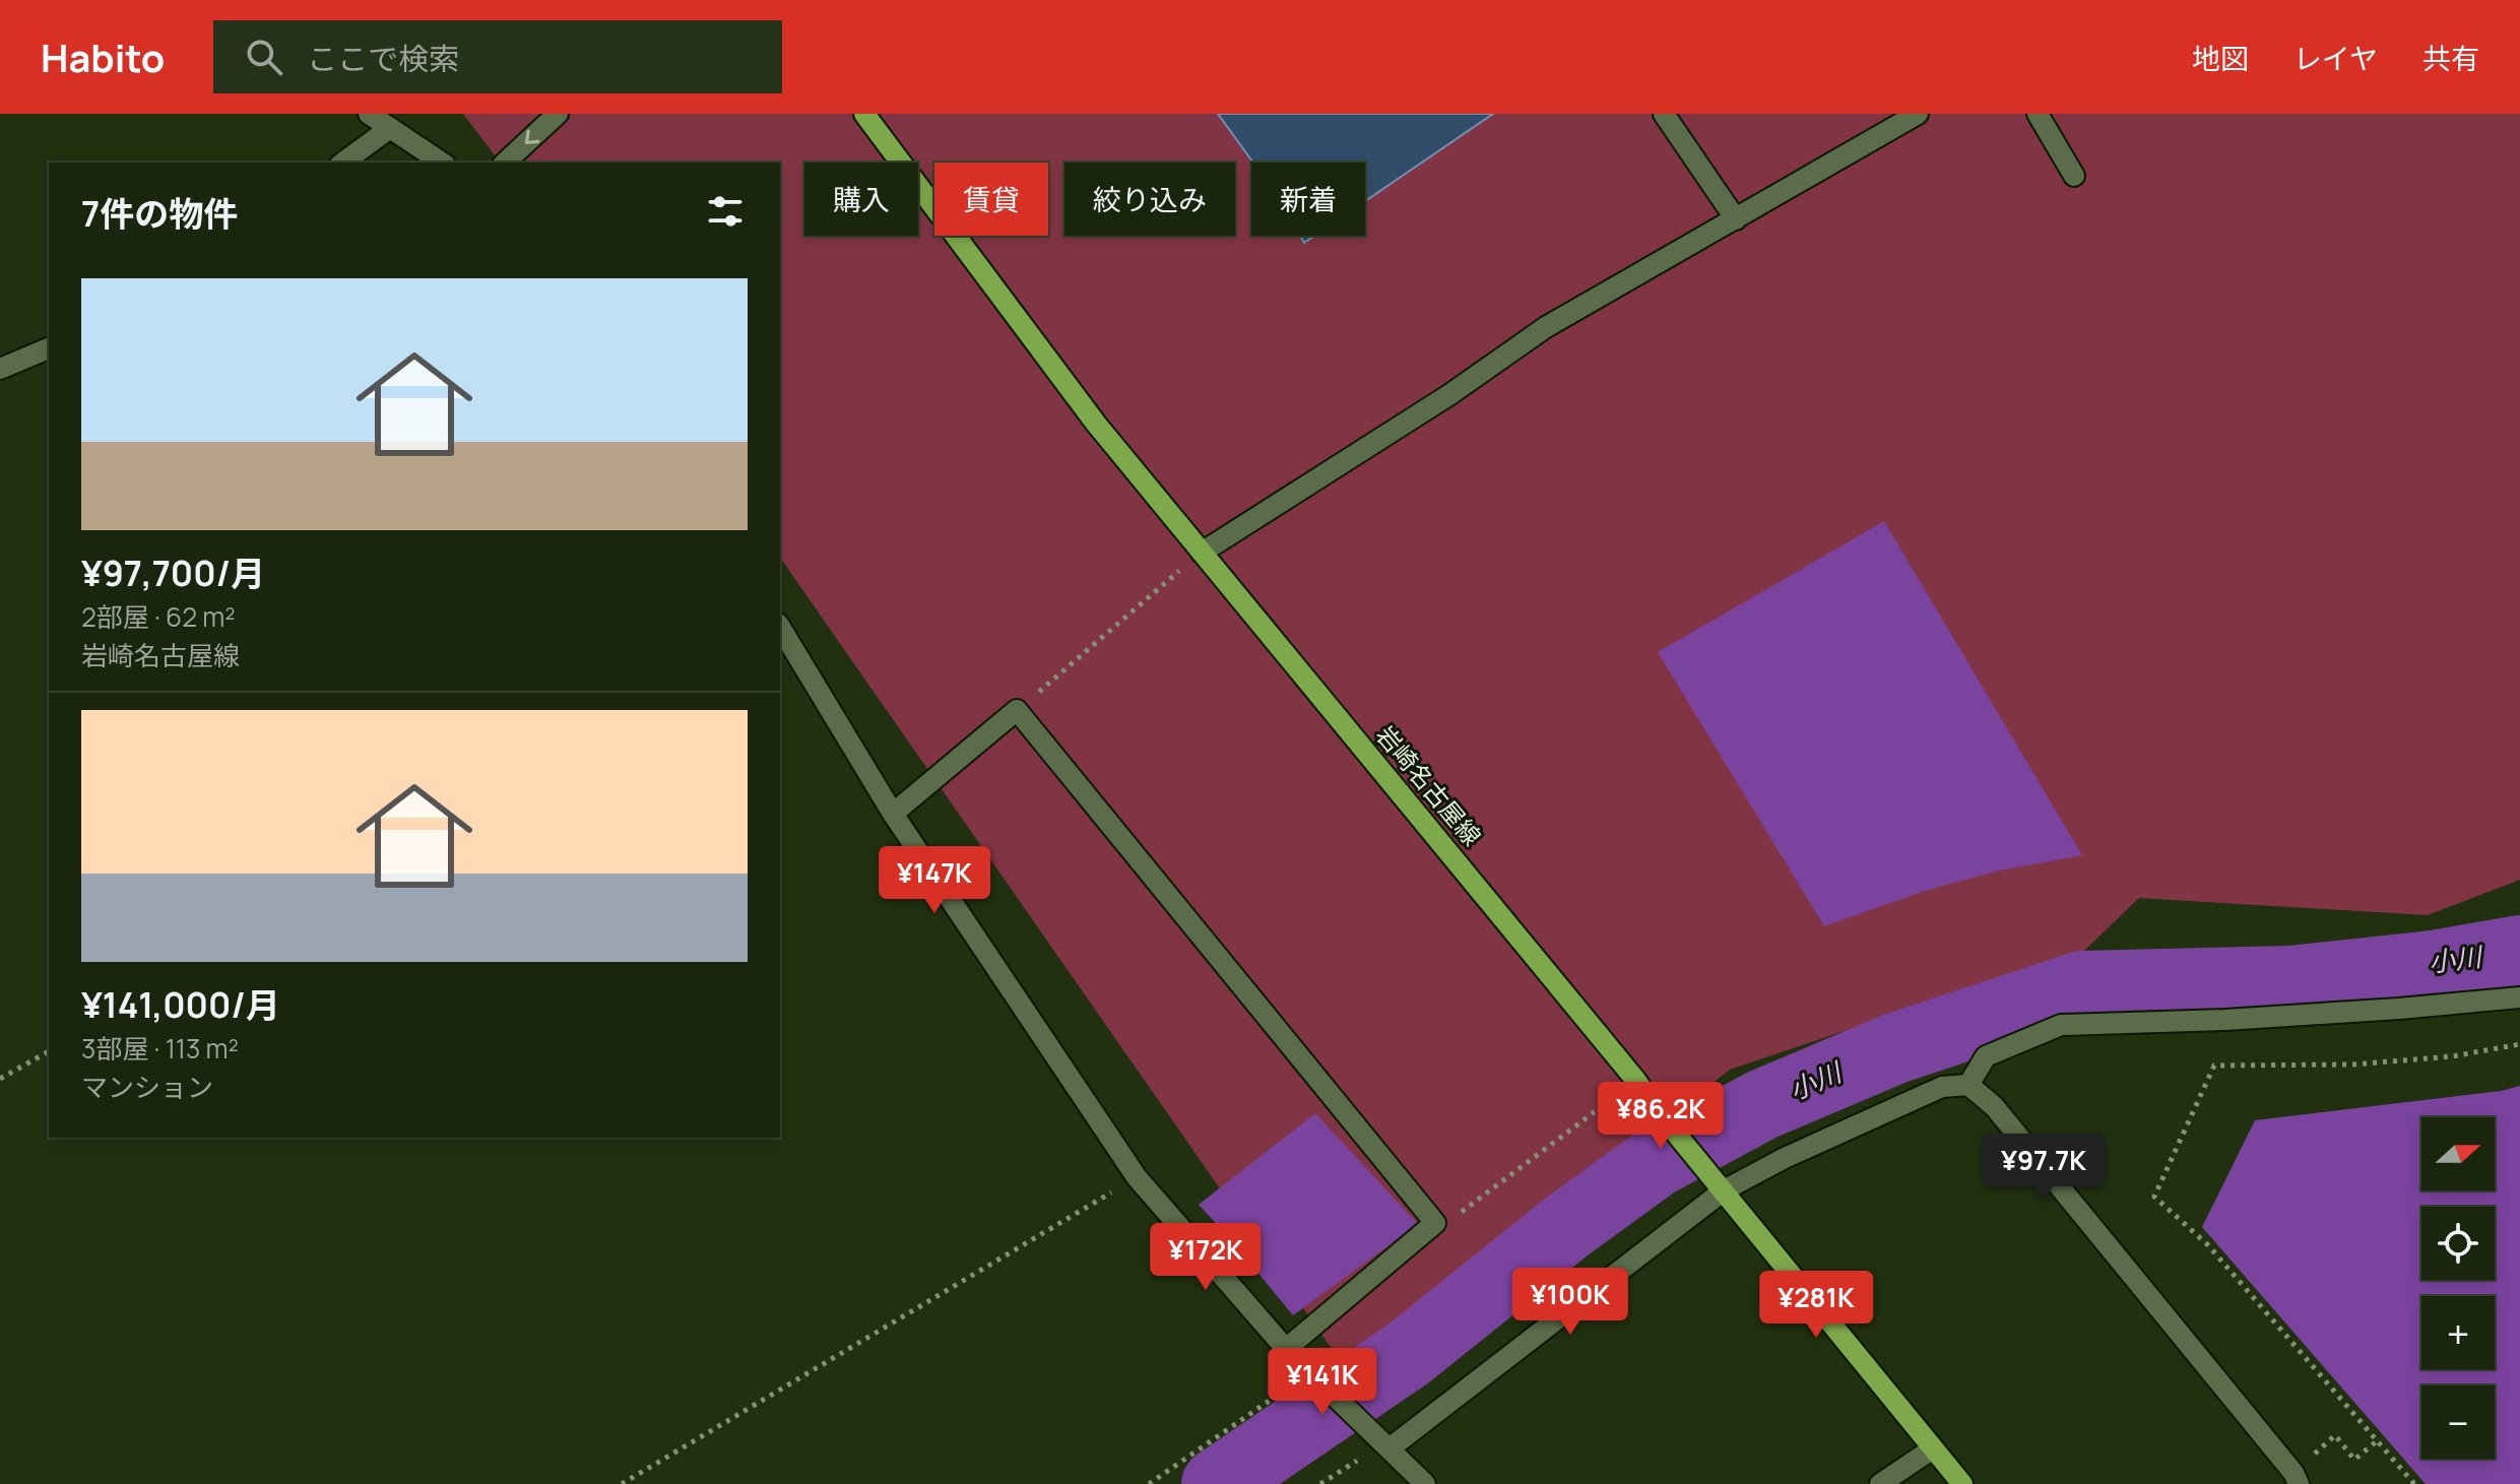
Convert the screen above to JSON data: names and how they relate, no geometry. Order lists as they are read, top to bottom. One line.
{"streets":{"main road":["岩崎名古屋線"]},"water":["小川"],"north":"right","page":{"header":"Habito","search":"ここで検索","nav":["地図","レイヤ","共有"],"chip":["購入","賃貸","絞り込み","新着"],"heading":"7件の物件","list":[{"name":"¥97,700/月","note":"2部屋 · 62 m² · 岩崎名古屋線"},{"name":"¥141,000/月","note":"3部屋 · 113 m² · マンション"}],"price":["¥147K","¥86.2K","¥97.7K","¥172K","¥100K","¥281K","¥141K"],"map_buttons":["+","−"]}}
